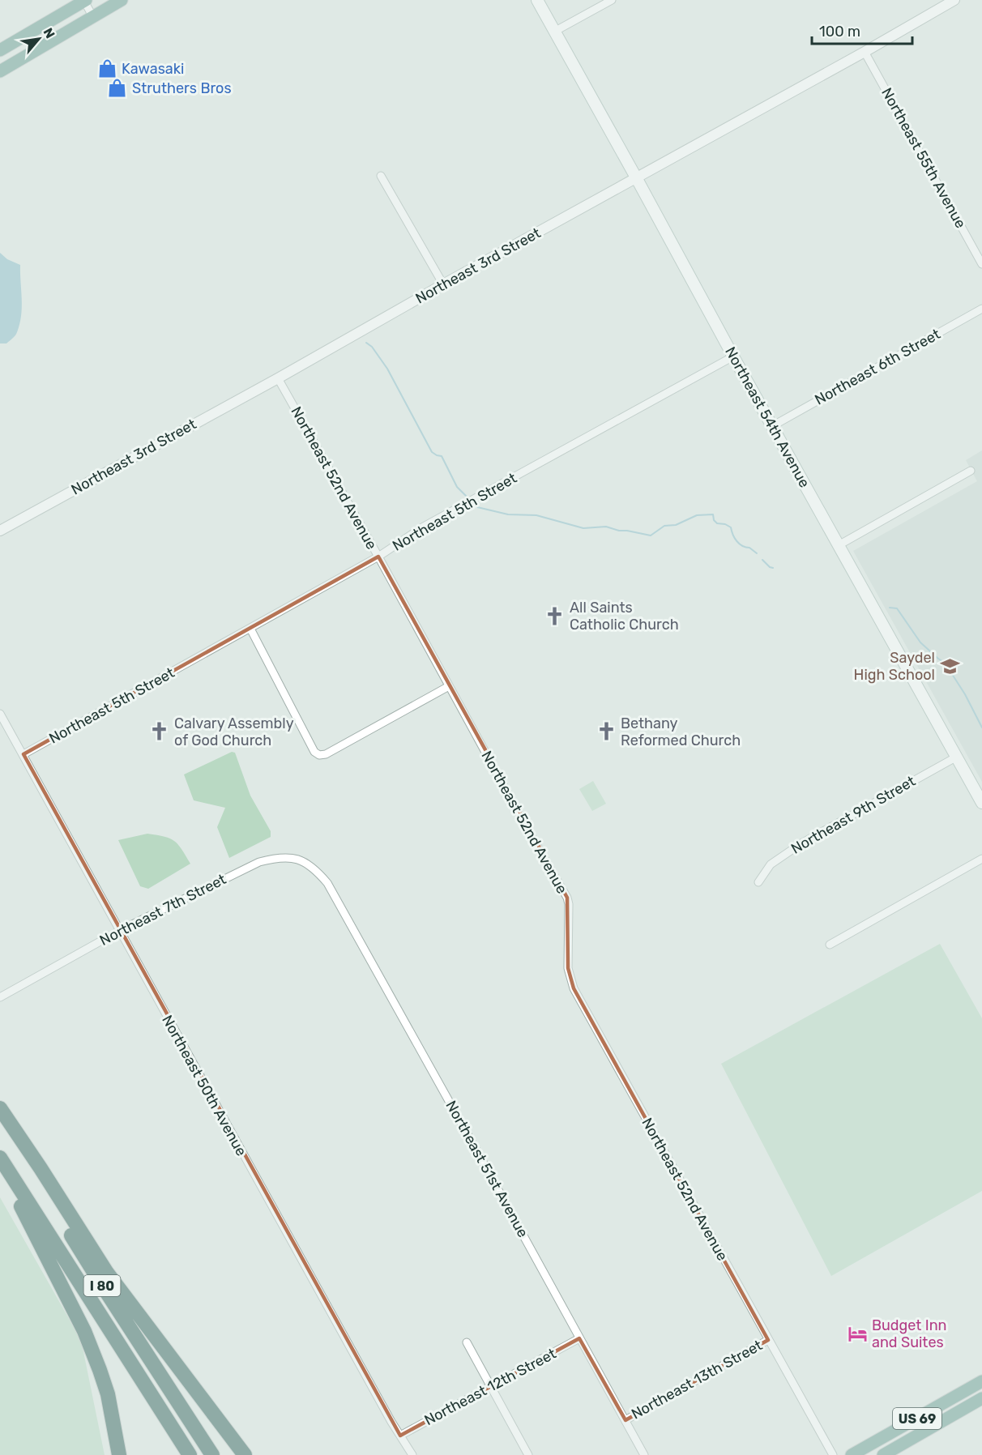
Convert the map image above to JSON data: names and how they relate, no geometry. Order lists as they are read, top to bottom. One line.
{"streets":{"highway":["I 80"],"main road":["Northeast 54th Avenue","US 69"],"street":["Northeast 55th Avenue","Northeast 3rd Street","Northeast 6th Street","Northeast 52nd Avenue","Northeast 5th Street","Northeast 9th Street","Northeast 7th Street","Northeast 50th Avenue","Northeast 51st Avenue","Northeast 13th Street","Northeast 12th Street"]},"crossings":[["Northeast 55th Avenue","Northeast 3rd Street"],["Northeast 3rd Street","Northeast 54th Avenue"],["Northeast 3rd Street","Northeast 52nd Avenue"],["Northeast 6th Street","Northeast 54th Avenue"],["Northeast 54th Avenue","Northeast 5th Street"],["Northeast 54th Avenue","Northeast 9th Street"],["Northeast 52nd Avenue","Northeast 5th Street"],["Northeast 52nd Avenue","Northeast 13th Street"],["Northeast 5th Street","Northeast 50th Avenue"],["Northeast 7th Street","Northeast 50th Avenue"],["Northeast 7th Street","Northeast 51st Avenue"],["Northeast 50th Avenue","Northeast 12th Street"],["Northeast 51st Avenue","Northeast 13th Street"],["Northeast 51st Avenue","Northeast 12th Street"]],"places":{"shop":["Kawasaki","Struthers Bros"],"church":["All Saints Catholic Church","Calvary Assembly of God Church","Bethany Reformed Church"],"school or university":["Saydel High School"],"hotel":["Budget Inn and Suites"]},"scale_bar":"100 m","north":"top right"}
